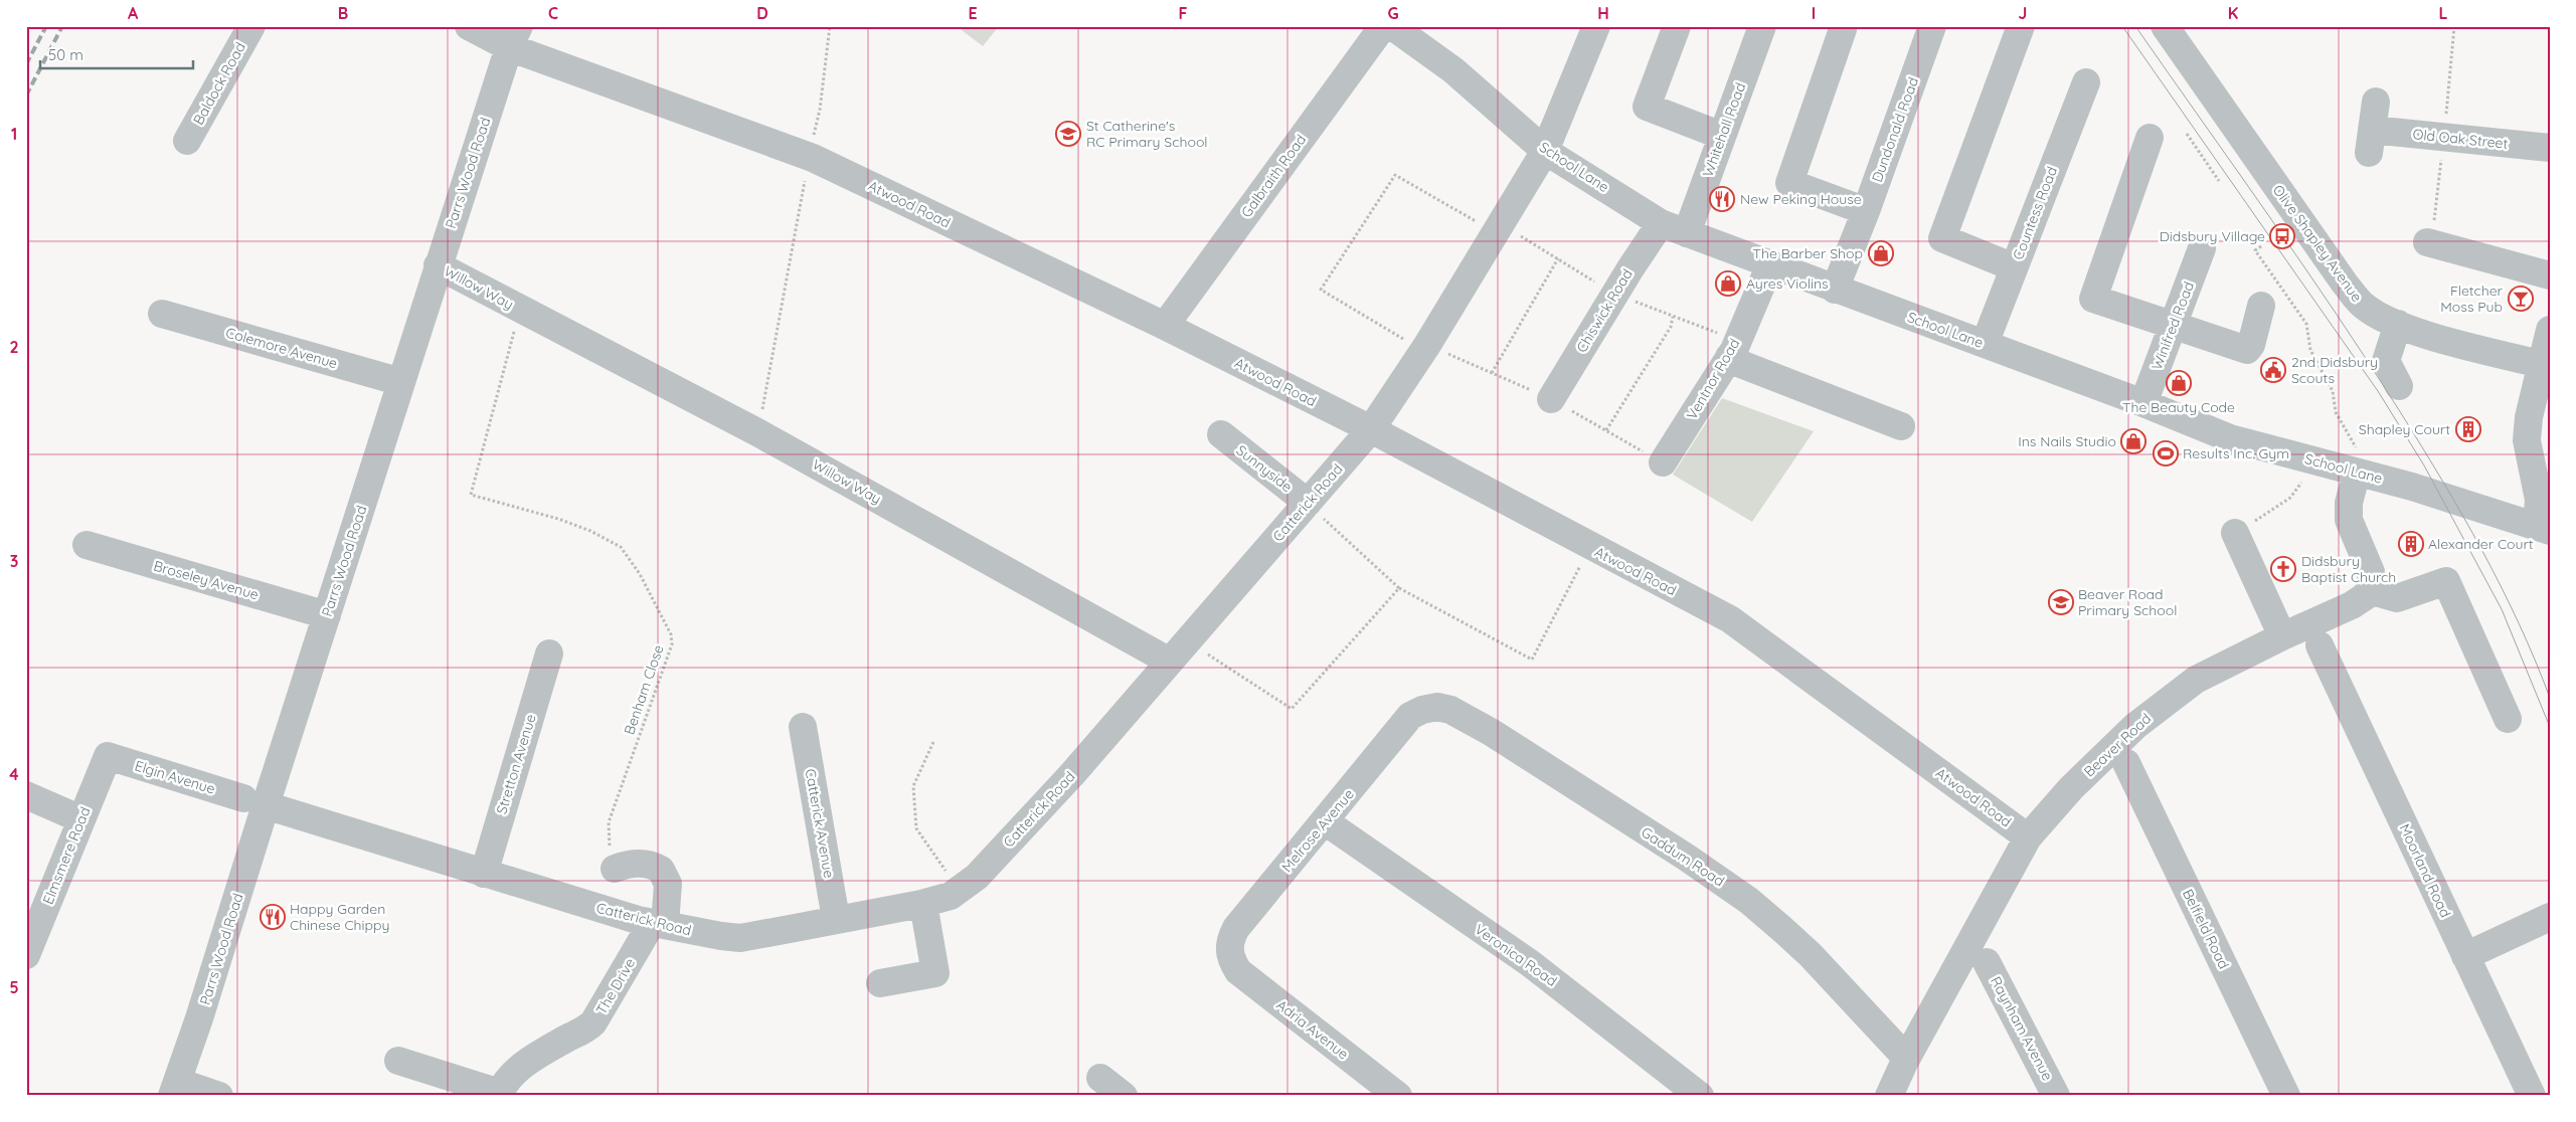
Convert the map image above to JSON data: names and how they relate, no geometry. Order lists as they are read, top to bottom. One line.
{"streets":{"street":["Baldock Road","Whitehall Road","Dundonald Road","Old Oak Street","School Lane","Parrs Wood Road","Galbraith Road","Atwood Road","Countess Road","Olive Shapley Avenue","Willow Way","Chiswick Road","Winifred Road","Colemore Avenue","Ventnor Road","Sunnyside","Catterick Road","Broseley Avenue","Beaver Road","Stretton Avenue","Elgin Avenue","Catterick Avenue","Melrose Avenue","Elmsmere Road","Gaddum Road","Moorland Road","Belfield Road","Veronica Road","The Drive","Raynham Avenue","Adria Avenue"],"path":["Benham Close"]},"crossings":[["Whitehall Road","School Lane"],["Dundonald Road","School Lane"],["School Lane","Countess Road"],["School Lane","Chiswick Road"],["School Lane","Winifred Road"],["School Lane","Ventnor Road"],["School Lane","Catterick Road"],["Parrs Wood Road","Atwood Road"],["Parrs Wood Road","Willow Way"],["Parrs Wood Road","Colemore Avenue"],["Parrs Wood Road","Catterick Road"],["Parrs Wood Road","Broseley Avenue"],["Parrs Wood Road","Elgin Avenue"],["Galbraith Road","Atwood Road"],["Atwood Road","Catterick Road"],["Atwood Road","Beaver Road"],["Willow Way","Catterick Road"],["Willow Way","Benham Close"],["Sunnyside","Catterick Road"],["Catterick Road","Stretton Avenue"],["Catterick Road","Elgin Avenue"],["Catterick Road","Catterick Avenue"],["Catterick Road","The Drive"],["Beaver Road","Gaddum Road"],["Elgin Avenue","Elmsmere Road"],["Melrose Avenue","Gaddum Road"],["Melrose Avenue","Veronica Road"],["Melrose Avenue","Adria Avenue"]],"places":{"school or university":["St Catherine's RC Primary School","Beaver Road Primary School"],"restaurant":["New Peking House","Happy Garden Chinese Chippy"],"bus stop":["Didsbury Village"],"shop":["The Barber Shop","Ayres Violins","The Beauty Code","Ins Nails Studio"],"bar":["Fletcher Moss Pub"],"public building":["2nd Didsbury Scouts"],"building":["Shapley Court","Alexander Court"],"sports":["Results Inc. Gym"],"church":["Didsbury Baptist Church"]},"scale_bar":"50 m","grid":{"columns":["A","B","C","D","E","F","G","H","I","J","K","L"],"rows":["1","2","3","4","5"]}}
